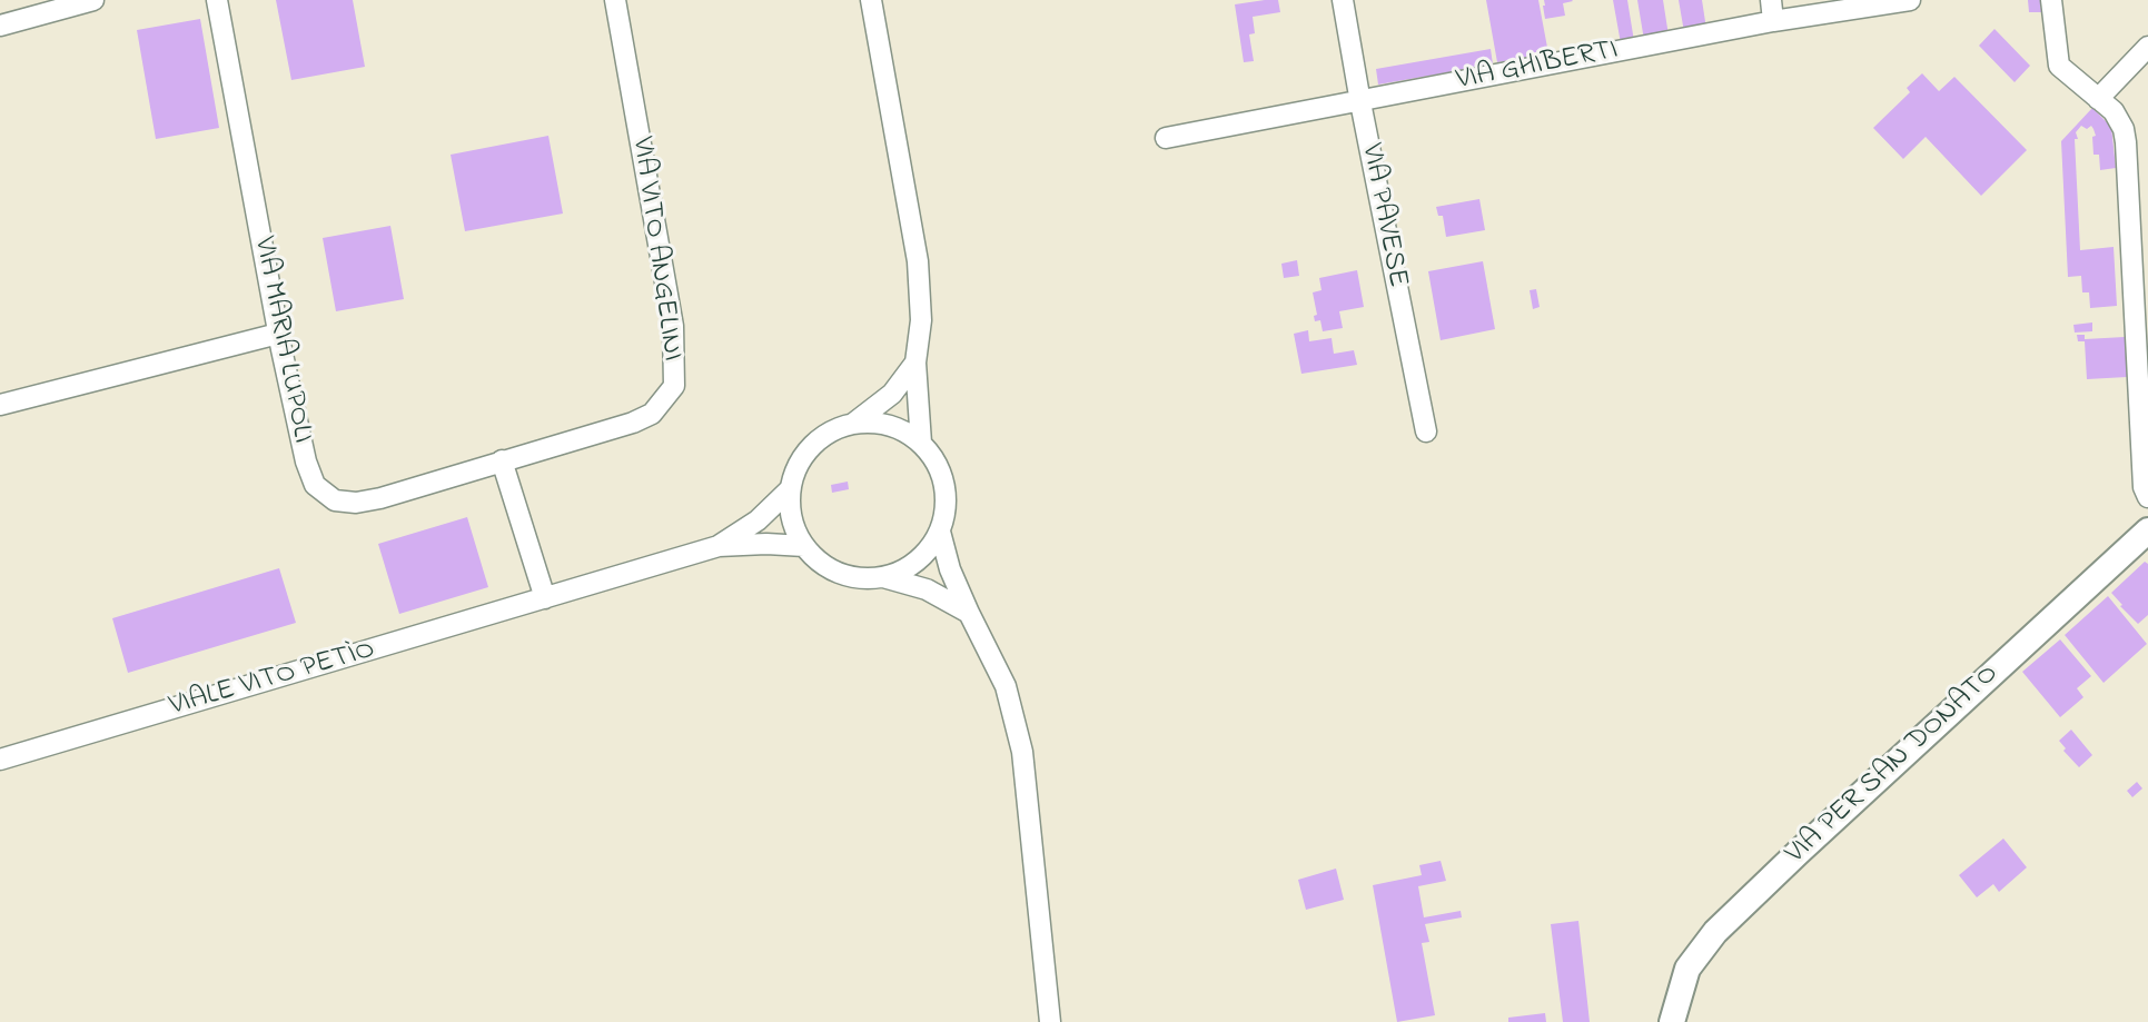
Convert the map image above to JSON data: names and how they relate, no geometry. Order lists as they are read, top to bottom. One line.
{"streets":{"street":["VIA GHIBERTI","VIA PAVESE","VIA VITO ANGELINI","VIA MARIA LUPOLI","VIALE VITO PETÌO","VIA PER SAN DONATO"]},"crossings":[["VIA GHIBERTI","VIA PAVESE"],["VIA VITO ANGELINI","VIA MARIA LUPOLI"]]}
